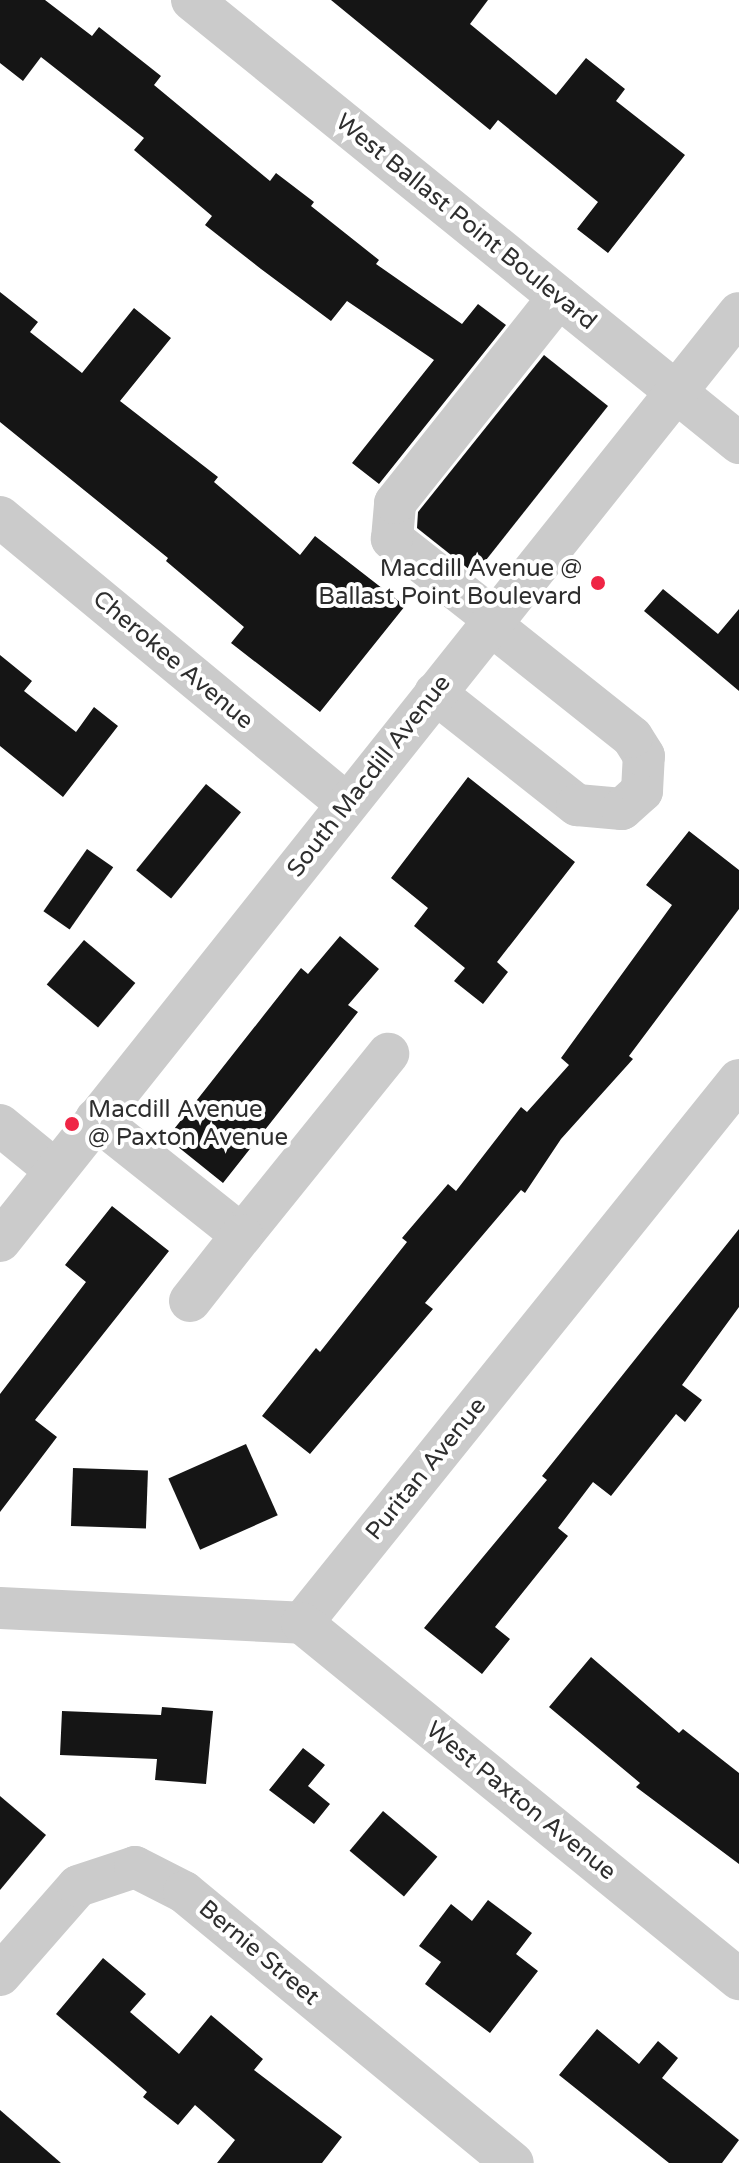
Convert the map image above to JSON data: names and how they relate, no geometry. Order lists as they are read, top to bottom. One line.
{"streets":{"street":["West Ballast Point Boulevard","Cherokee Avenue","South Macdill Avenue","Puritan Avenue","West Paxton Avenue","Bernie Street"]},"crossings":[["West Ballast Point Boulevard","South Macdill Avenue"],["Cherokee Avenue","South Macdill Avenue"],["Puritan Avenue","West Paxton Avenue"]],"places":["Macdill Avenue @ Ballast Point Boulevard","Macdill Avenue @ Paxton Avenue"]}
